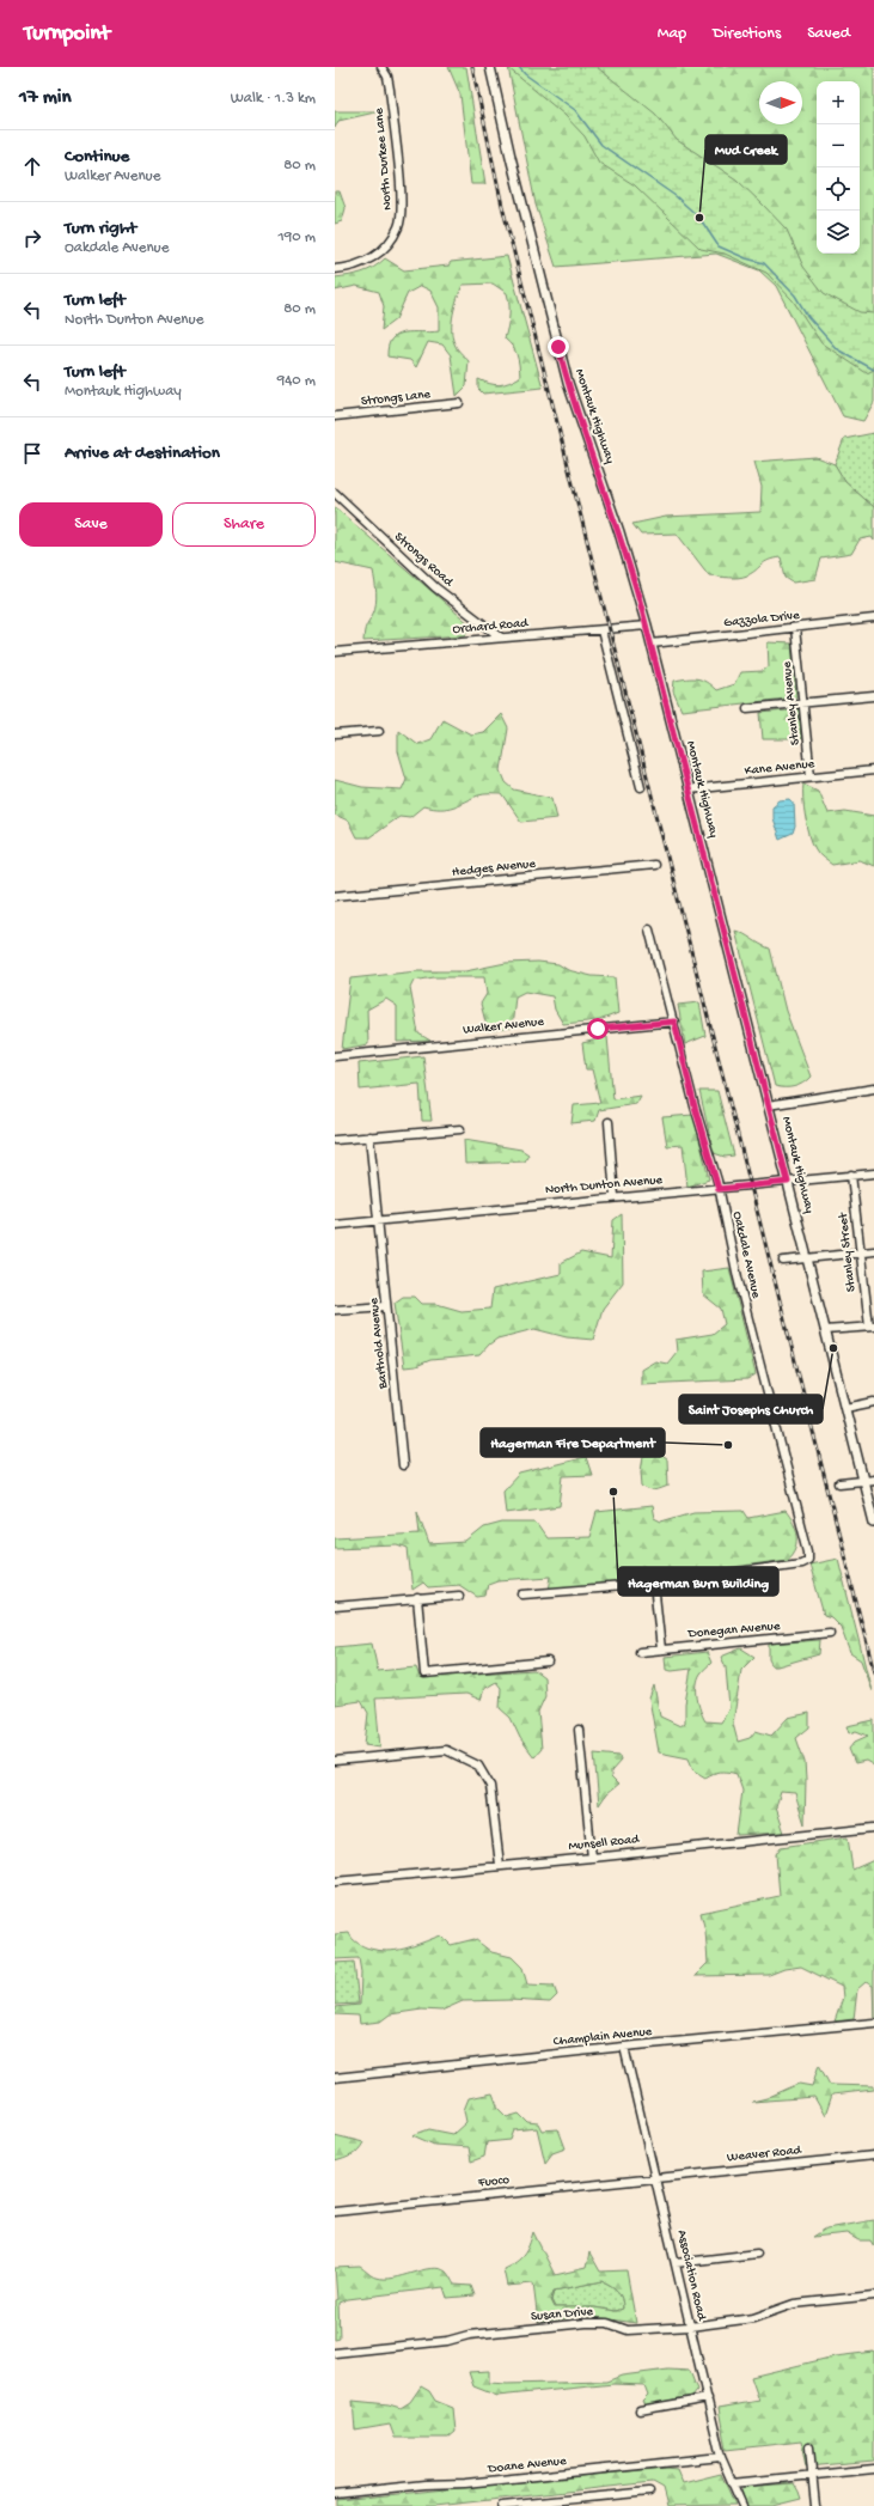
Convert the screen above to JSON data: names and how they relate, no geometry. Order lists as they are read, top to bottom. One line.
{"streets":{"main road":["Montauk Highway"],"street":["North Durkee Lane","Strongs Lane","Strongs Road","Gazzola Drive","Orchard Road","Stanley Avenue","Kane Avenue","Hedges Avenue","Walker Avenue","North Dunton Avenue","Stanley Street","Oakdale Avenue","Barthold Avenue","Donegan Avenue","Munsell Road","Champlain Avenue","Weaver Road","Fuoco","Association Road","Susan Drive","Doane Avenue"]},"crossings":[["Montauk Highway","Gazzola Drive"],["Montauk Highway","Orchard Road"],["Montauk Highway","Kane Avenue"],["Montauk Highway","North Dunton Avenue"],["Strongs Road","Orchard Road"],["Gazzola Drive","Stanley Avenue"],["Stanley Avenue","Kane Avenue"],["Walker Avenue","Oakdale Avenue"],["North Dunton Avenue","Stanley Street"],["North Dunton Avenue","Oakdale Avenue"],["North Dunton Avenue","Barthold Avenue"],["Champlain Avenue","Association Road"],["Weaver Road","Fuoco"],["Weaver Road","Association Road"],["Fuoco","Association Road"],["Association Road","Susan Drive"],["Association Road","Doane Avenue"]],"places":["Mud Creek","Saint Josephs Church","Hagerman Fire Department","Hagerman Burn Building"],"north":"right","page":{"header":"Turnpoint","nav":["Map","Directions","Saved"],"heading":["17 min","Walk · 1.3 km"],"map_buttons":["+","−"],"list":[["Continue","Walker Avenue","80 m"],["Turn right","Oakdale Avenue","190 m"],["Turn left","North Dunton Avenue","80 m"],["Turn left","Montauk Highway","940 m"],"Arrive at destination"],"buttons":["Save","Share"]}}
